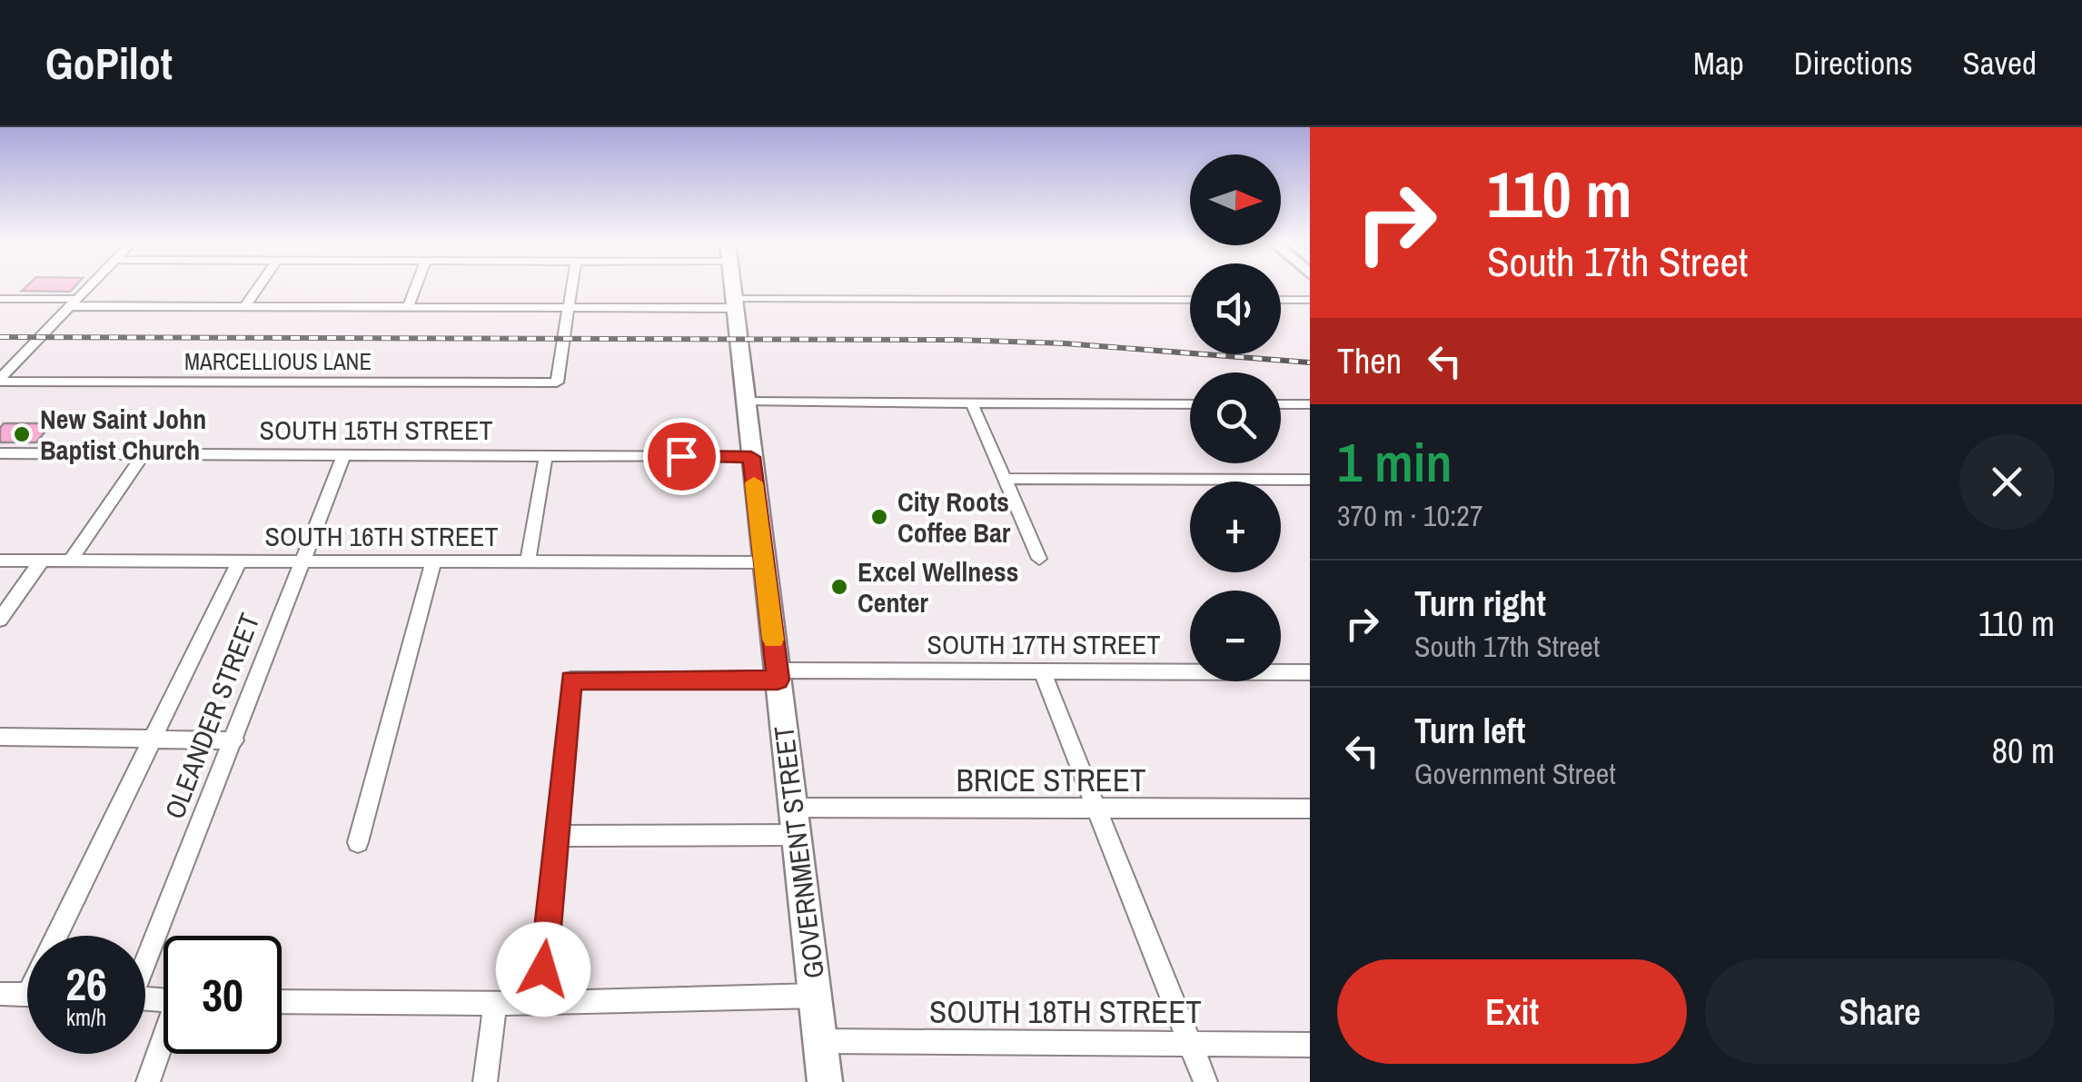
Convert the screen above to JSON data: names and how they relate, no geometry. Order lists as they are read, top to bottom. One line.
{"streets":{"main road":["GOVERNMENT STREET"],"street":["MARCELLIOUS LANE","SOUTH 15TH STREET","SOUTH 16TH STREET","SOUTH 17TH STREET","OLEANDER STREET","BRICE STREET","SOUTH 18TH STREET"]},"crossings":[["SOUTH 15TH STREET","OLEANDER STREET"],["SOUTH 15TH STREET","GOVERNMENT STREET"],["SOUTH 16TH STREET","OLEANDER STREET"],["SOUTH 16TH STREET","GOVERNMENT STREET"],["SOUTH 17TH STREET","BRICE STREET"],["SOUTH 17TH STREET","GOVERNMENT STREET"],["BRICE STREET","GOVERNMENT STREET"],["GOVERNMENT STREET","SOUTH 18TH STREET"]],"places":["New Saint John Baptist Church","City Roots Coffee Bar","Excel Wellness Center"],"north":"right","page":{"header":"GoPilot","nav":["Map","Directions","Saved"],"turn":["110 m","South 17th Street"],"map_buttons":["+","−"],"then":"Then","heading":["1 min","370 m · 10:27"],"list":[{"name":"Turn right","note":"South 17th Street","value":"110 m"},{"name":"Turn left","note":"Government Street","value":"80 m"}],"speed":"26 km/h","limit":"30","buttons":["Exit","Share"]}}
